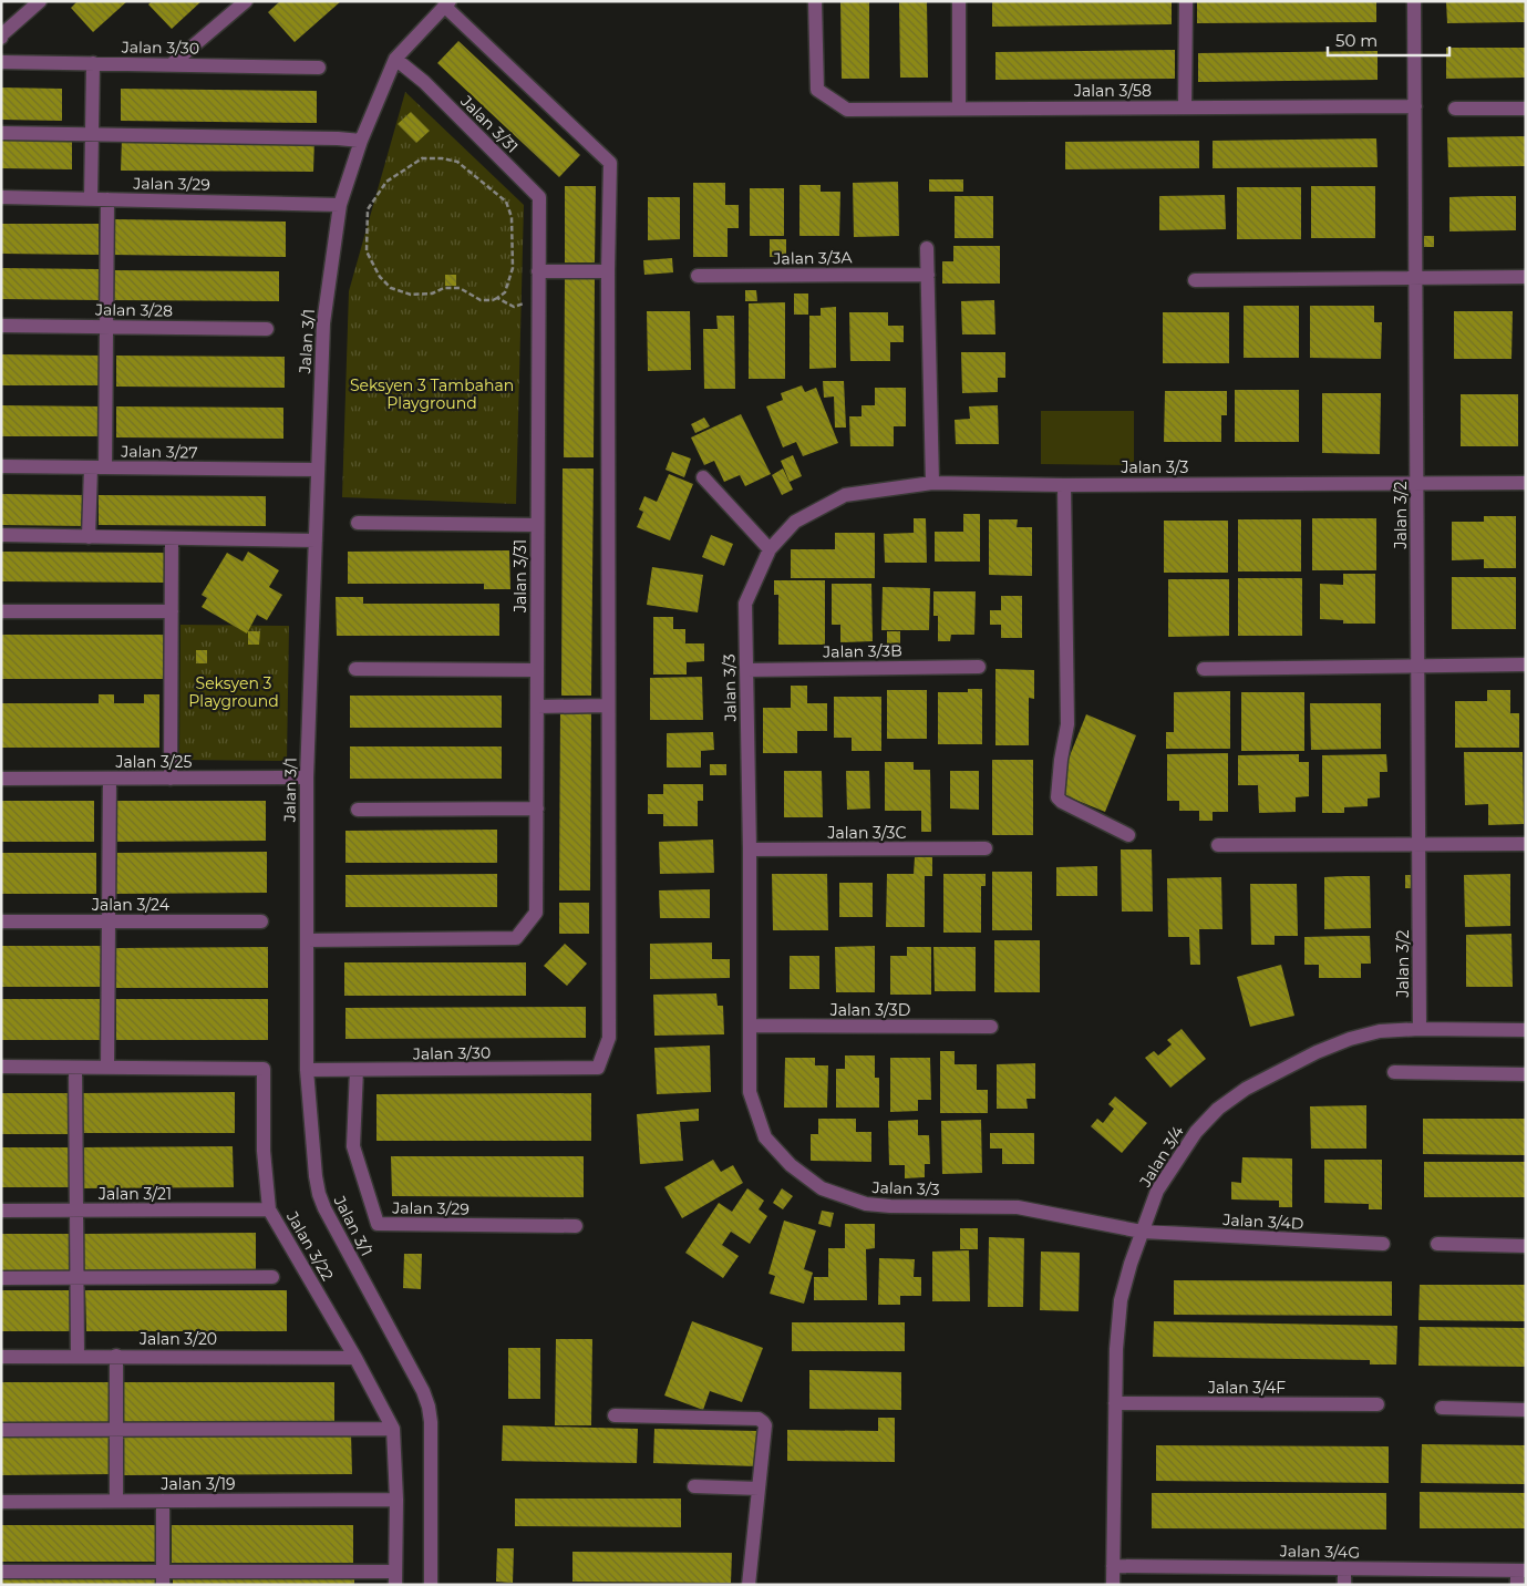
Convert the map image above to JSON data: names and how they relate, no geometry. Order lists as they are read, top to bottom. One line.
{"streets":{"street":["Jalan 3/30","Jalan 3/58","Jalan 3/31","Jalan 3/29","Jalan 3/3A","Jalan 3/28","Jalan 3/1","Jalan 3/27","Jalan 3/3","Jalan 3/2","Jalan 3/3B","Jalan 3/25","Jalan 3/3C","Jalan 3/24","Jalan 3/3D","Jalan 3/4","Jalan 3/21","Jalan 3/4D","Jalan 3/22","Jalan 3/20","Jalan 3/4F","Jalan 3/19","Jalan 3/4G"]},"crossings":[["Jalan 3/30","Jalan 3/29"],["Jalan 3/30","Jalan 3/1"],["Jalan 3/58","Jalan 3/2"],["Jalan 3/31","Jalan 3/1"],["Jalan 3/29","Jalan 3/1"],["Jalan 3/1","Jalan 3/27"],["Jalan 3/1","Jalan 3/25"],["Jalan 3/3","Jalan 3/2"],["Jalan 3/3","Jalan 3/3B"],["Jalan 3/3","Jalan 3/3C"],["Jalan 3/3","Jalan 3/3D"],["Jalan 3/3","Jalan 3/4"],["Jalan 3/3","Jalan 3/4D"],["Jalan 3/2","Jalan 3/4"],["Jalan 3/4","Jalan 3/4D"],["Jalan 3/4","Jalan 3/4F"],["Jalan 3/4","Jalan 3/4G"],["Jalan 3/21","Jalan 3/22"],["Jalan 3/22","Jalan 3/20"],["Jalan 3/22","Jalan 3/19"]],"parks":["Seksyen 3 Tambahan Playground","Seksyen 3 Playground"],"scale_bar":"50 m"}
